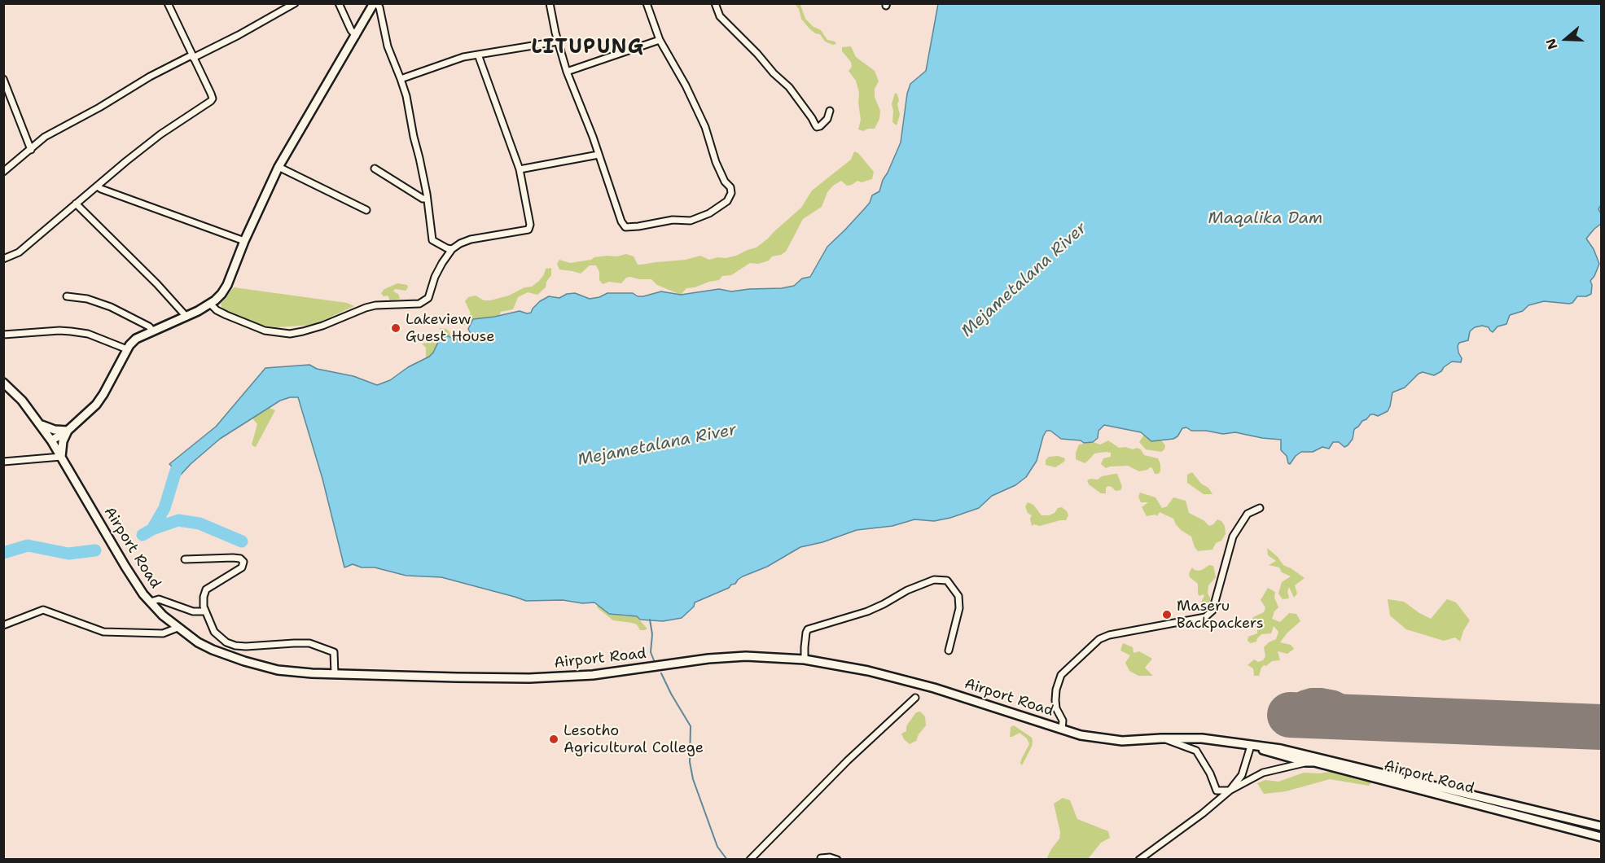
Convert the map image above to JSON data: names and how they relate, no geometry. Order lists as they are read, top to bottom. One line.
{"streets":{"main road":["Airport Road"]},"districts":["LITUPUNG"],"water":["Maqalika Dam","Mejametalana River"],"places":["Lakeview Guest House","Maseru Backpackers","Lesotho Agricultural College"],"north":"left"}
